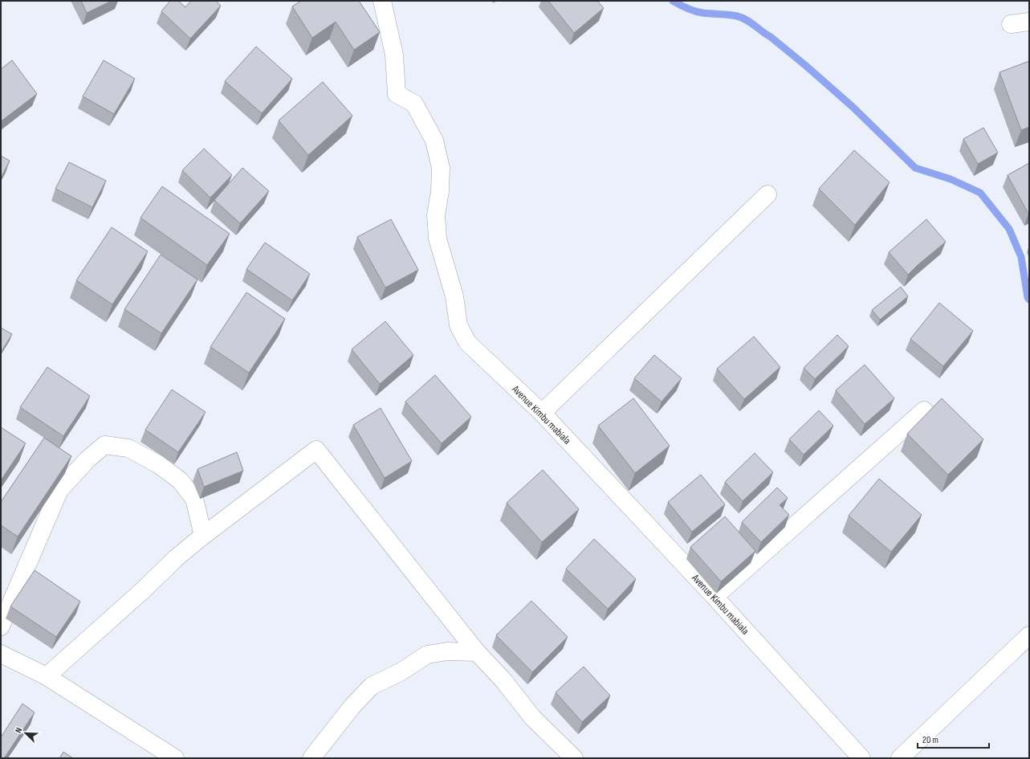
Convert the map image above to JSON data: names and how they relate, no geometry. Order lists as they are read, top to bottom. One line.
{"streets":{"street":["Avenue Kimbu mabiala"]},"scale_bar":"20 m","north":"top left"}
